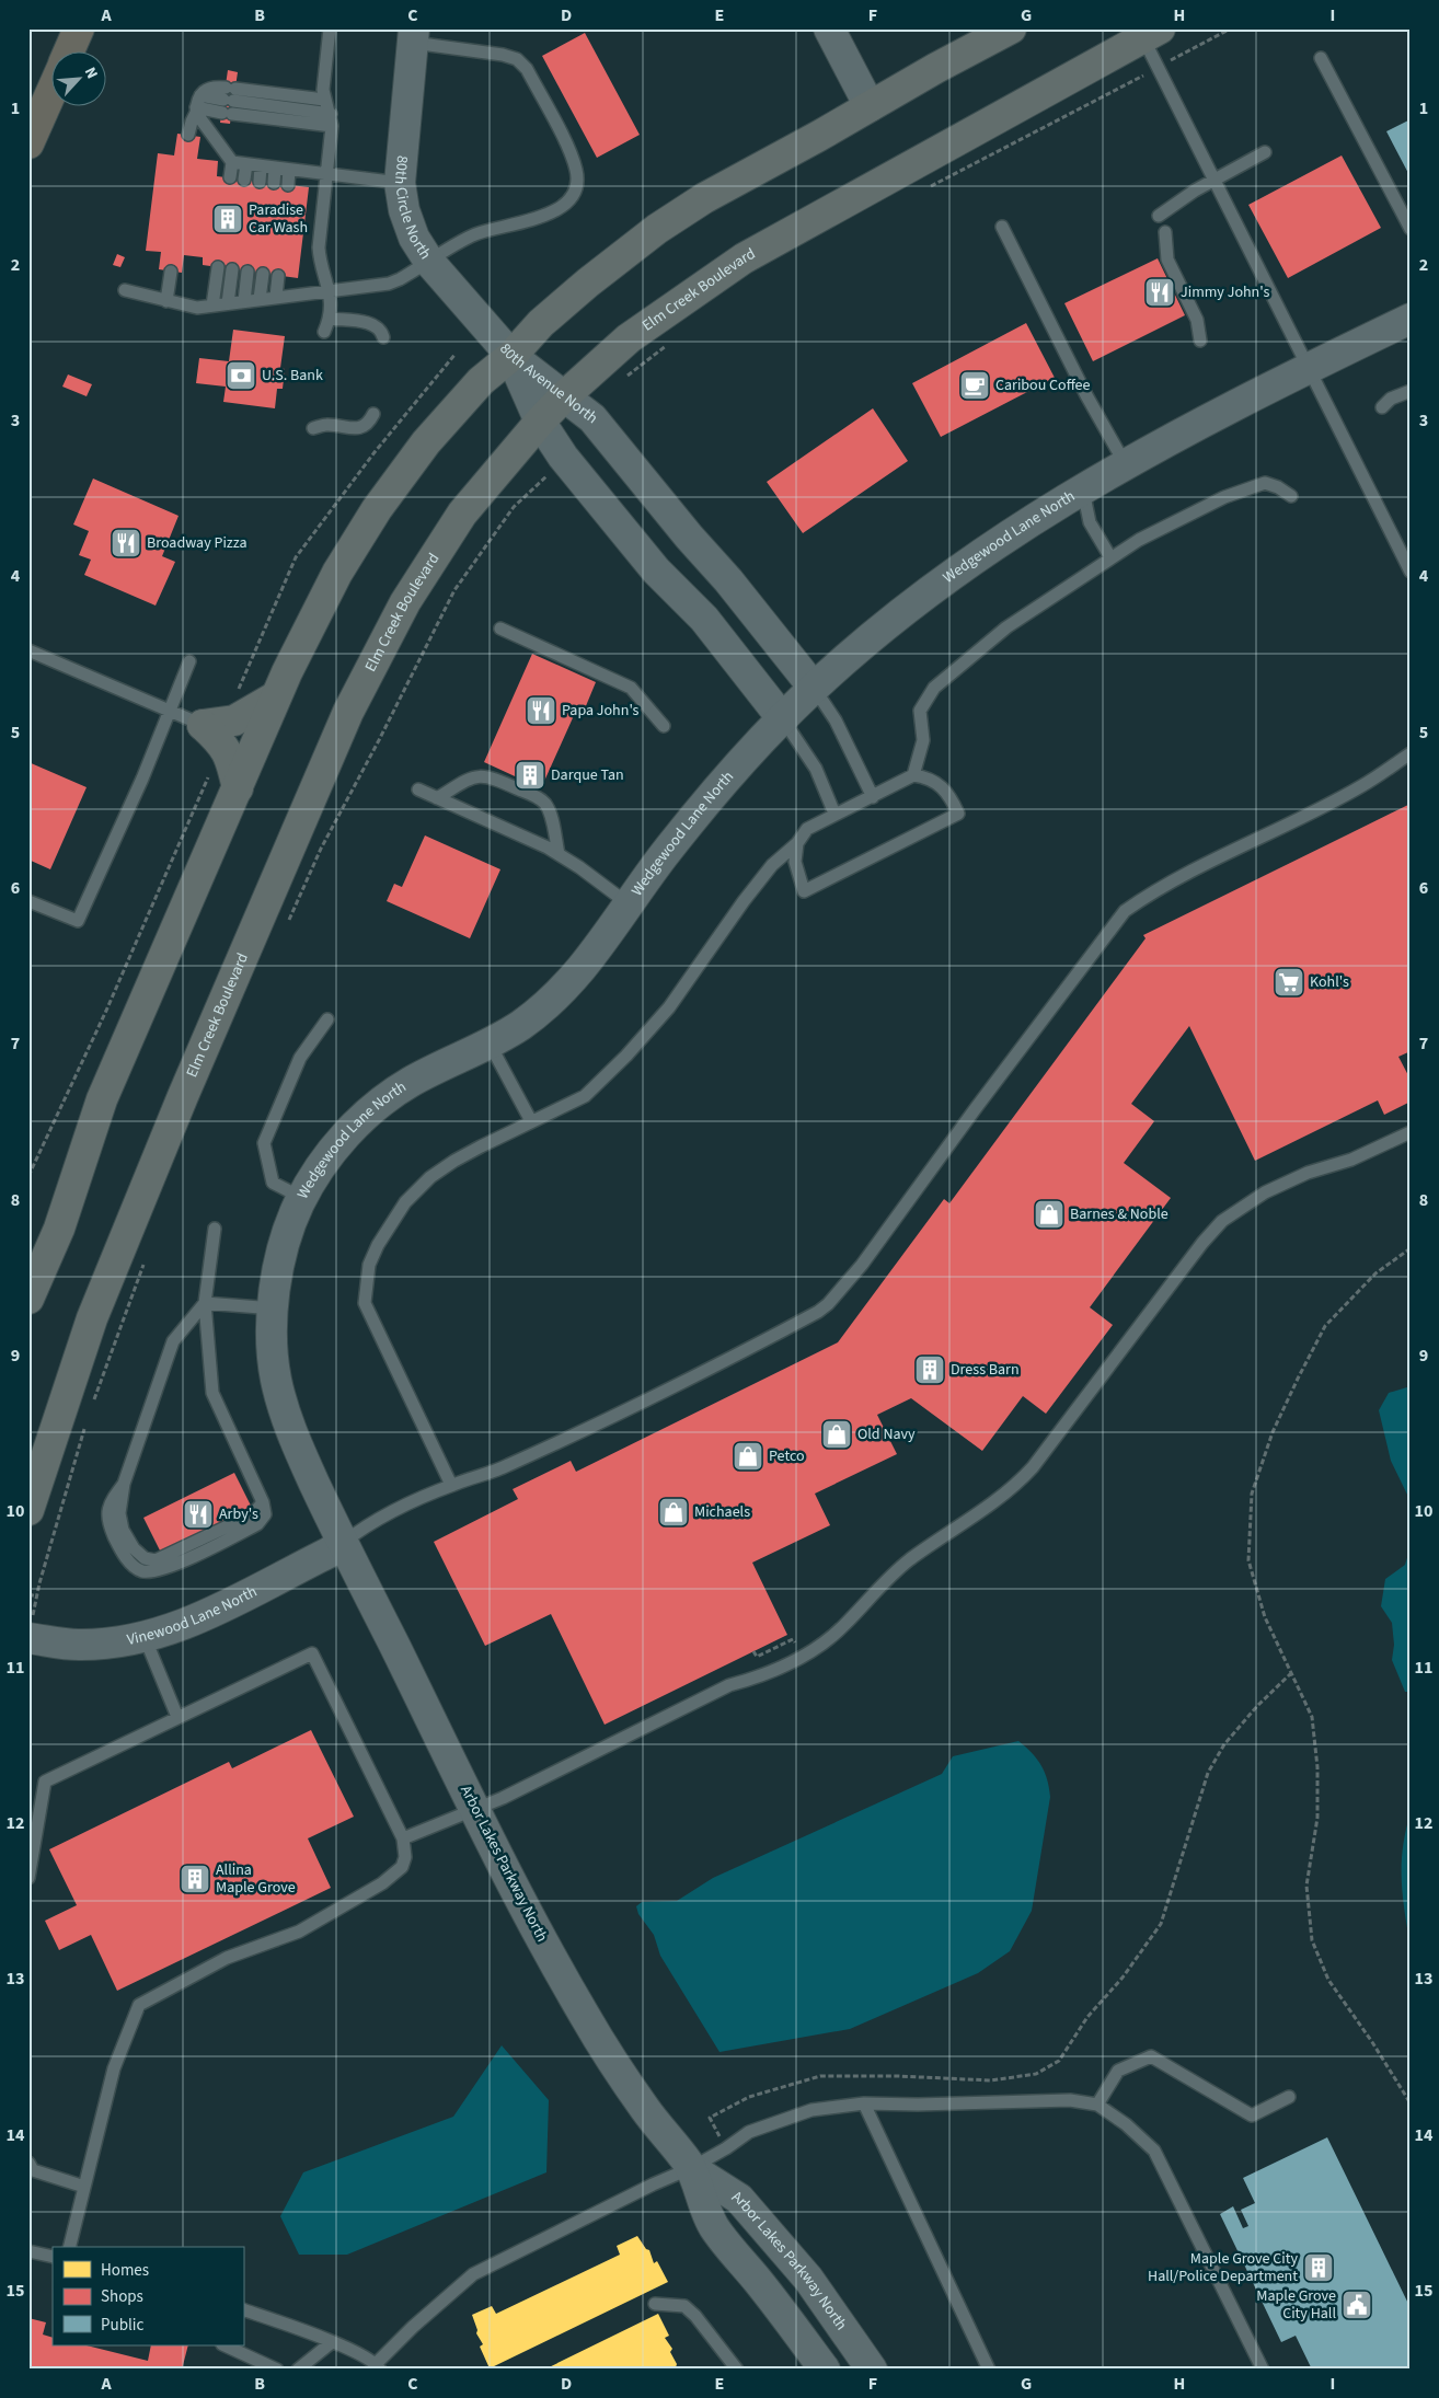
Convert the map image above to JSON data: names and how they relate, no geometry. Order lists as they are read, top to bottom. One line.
{"streets":{"main road":["Elm Creek Boulevard"],"street":["80th Circle North","80th Avenue North","Wedgewood Lane North","Vinewood Lane North","Arbor Lakes Parkway North"]},"crossings":[["80th Circle North","80th Avenue North"],["Elm Creek Boulevard","80th Avenue North"],["80th Avenue North","Wedgewood Lane North"],["Wedgewood Lane North","Vinewood Lane North"],["Wedgewood Lane North","Arbor Lakes Parkway North"],["Vinewood Lane North","Arbor Lakes Parkway North"]],"places":{"building":["Paradise Car Wash","Darque Tan","Dress Barn","Allina Maple Grove","Maple Grove City Hall/Police Department"],"restaurant":["Jimmy John's","Broadway Pizza","Papa John's","Arby's"],"bank":["U.S. Bank"],"cafe":["Caribou Coffee"],"supermarket":["Kohl's"],"shop":["Barnes & Noble","Old Navy","Petco","Michaels"],"public building":["Maple Grove City Hall"]},"legend":["Homes","Shops","Public"],"north":"top right","grid":{"columns":["A","B","C","D","E","F","G","H","I"],"rows":["1","2","3","4","5","6","7","8","9","10","11","12","13","14","15"]}}
